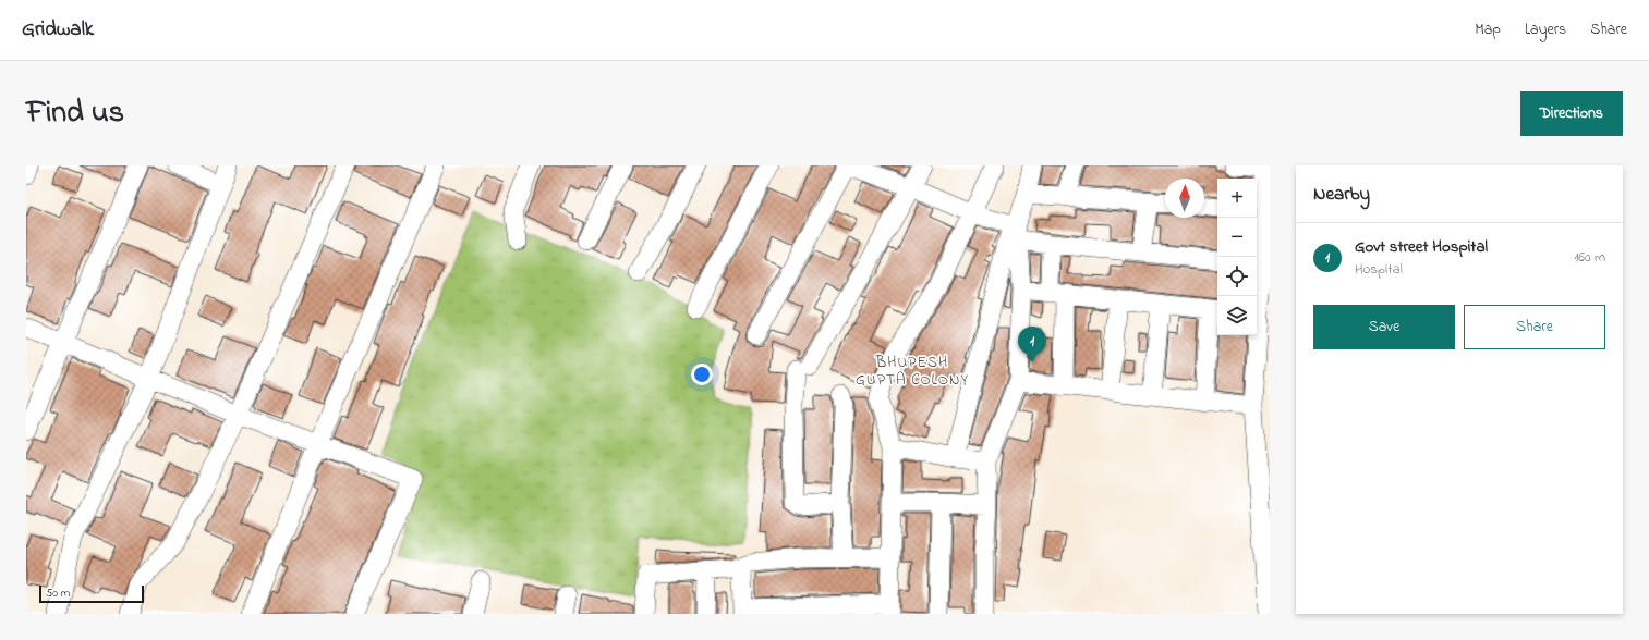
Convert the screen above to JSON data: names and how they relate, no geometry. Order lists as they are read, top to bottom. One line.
{"districts":["BHUPESH GUPTA COLONY"],"scale_bar":"50 m","north":"top","page":{"header":"Gridwalk","nav":["Map","Layers","Share"],"title":"Find us","buttons":["Directions",["Save","Share"]],"heading":"Nearby","map_buttons":["+","−"],"list":[{"mark":"1","name":"Govt street Hospital","note":"Hospital","value":"160 m"}],"pins":"1","scale":"50 m"}}
